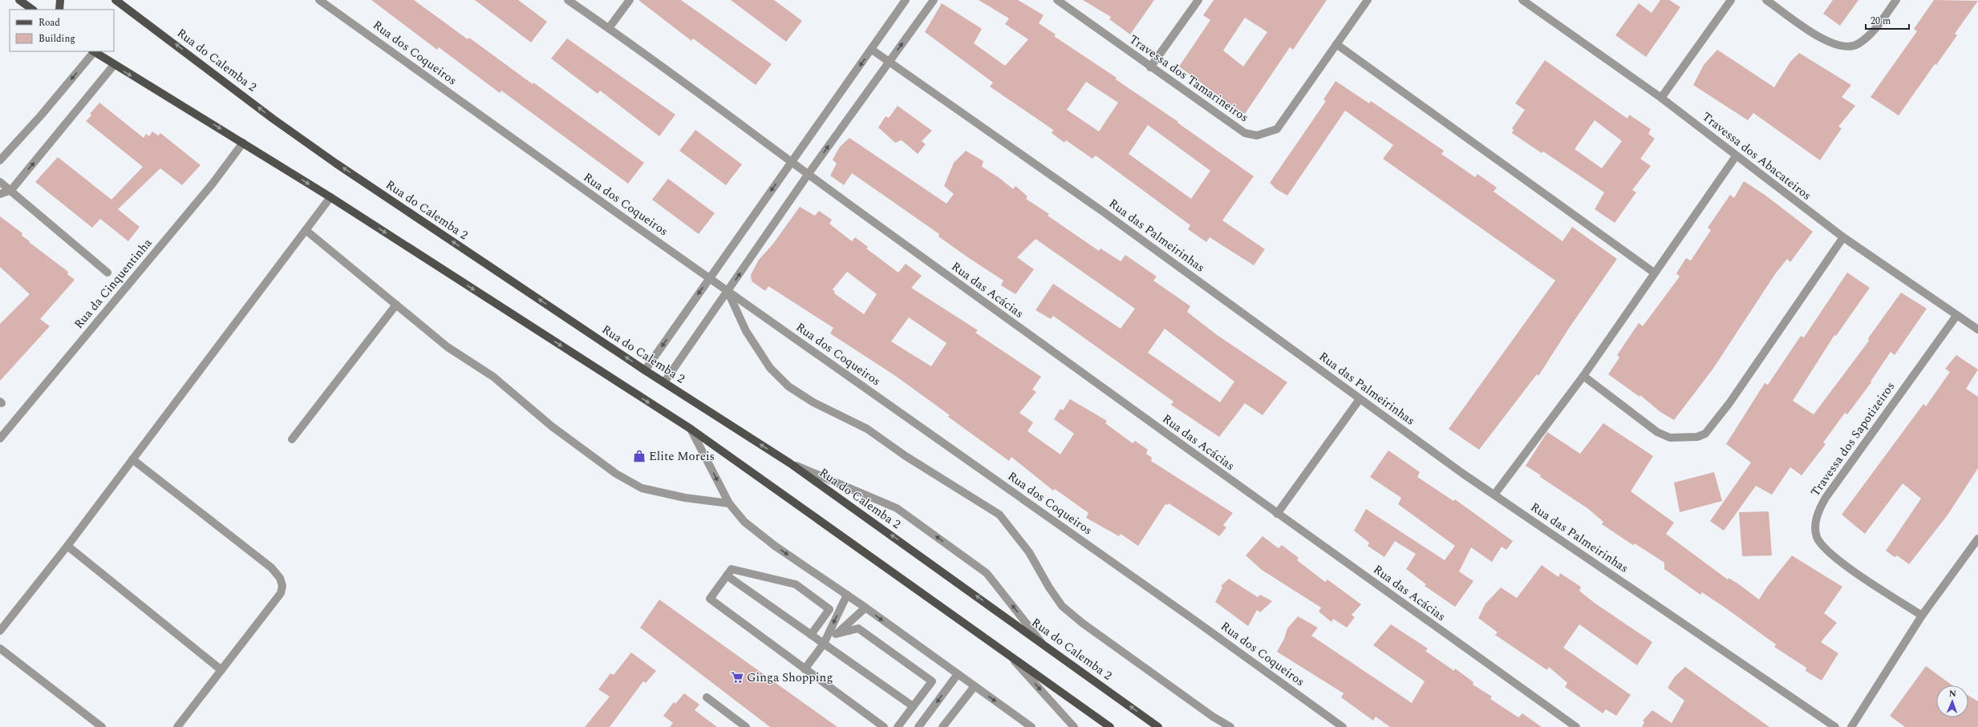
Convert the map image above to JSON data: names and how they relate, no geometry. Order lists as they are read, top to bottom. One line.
{"streets":{"main road":["Rua do Calemba 2"],"street":["Rua dos Coqueiros","Travessa dos Tamarineiros","Travessa dos Abacateiros","Rua das Palmeirinhas","Rua da Cinquentinha","Rua das Acácias","Travessa dos Sapotizeiros"]},"crossings":[["Travessa dos Abacateiros","Travessa dos Sapotizeiros"]],"places":{"shop":["Elite Moreis"],"supermarket":["Ginga Shopping"]},"legend":["Road","Building"],"scale_bar":"20 m","north":"top"}
